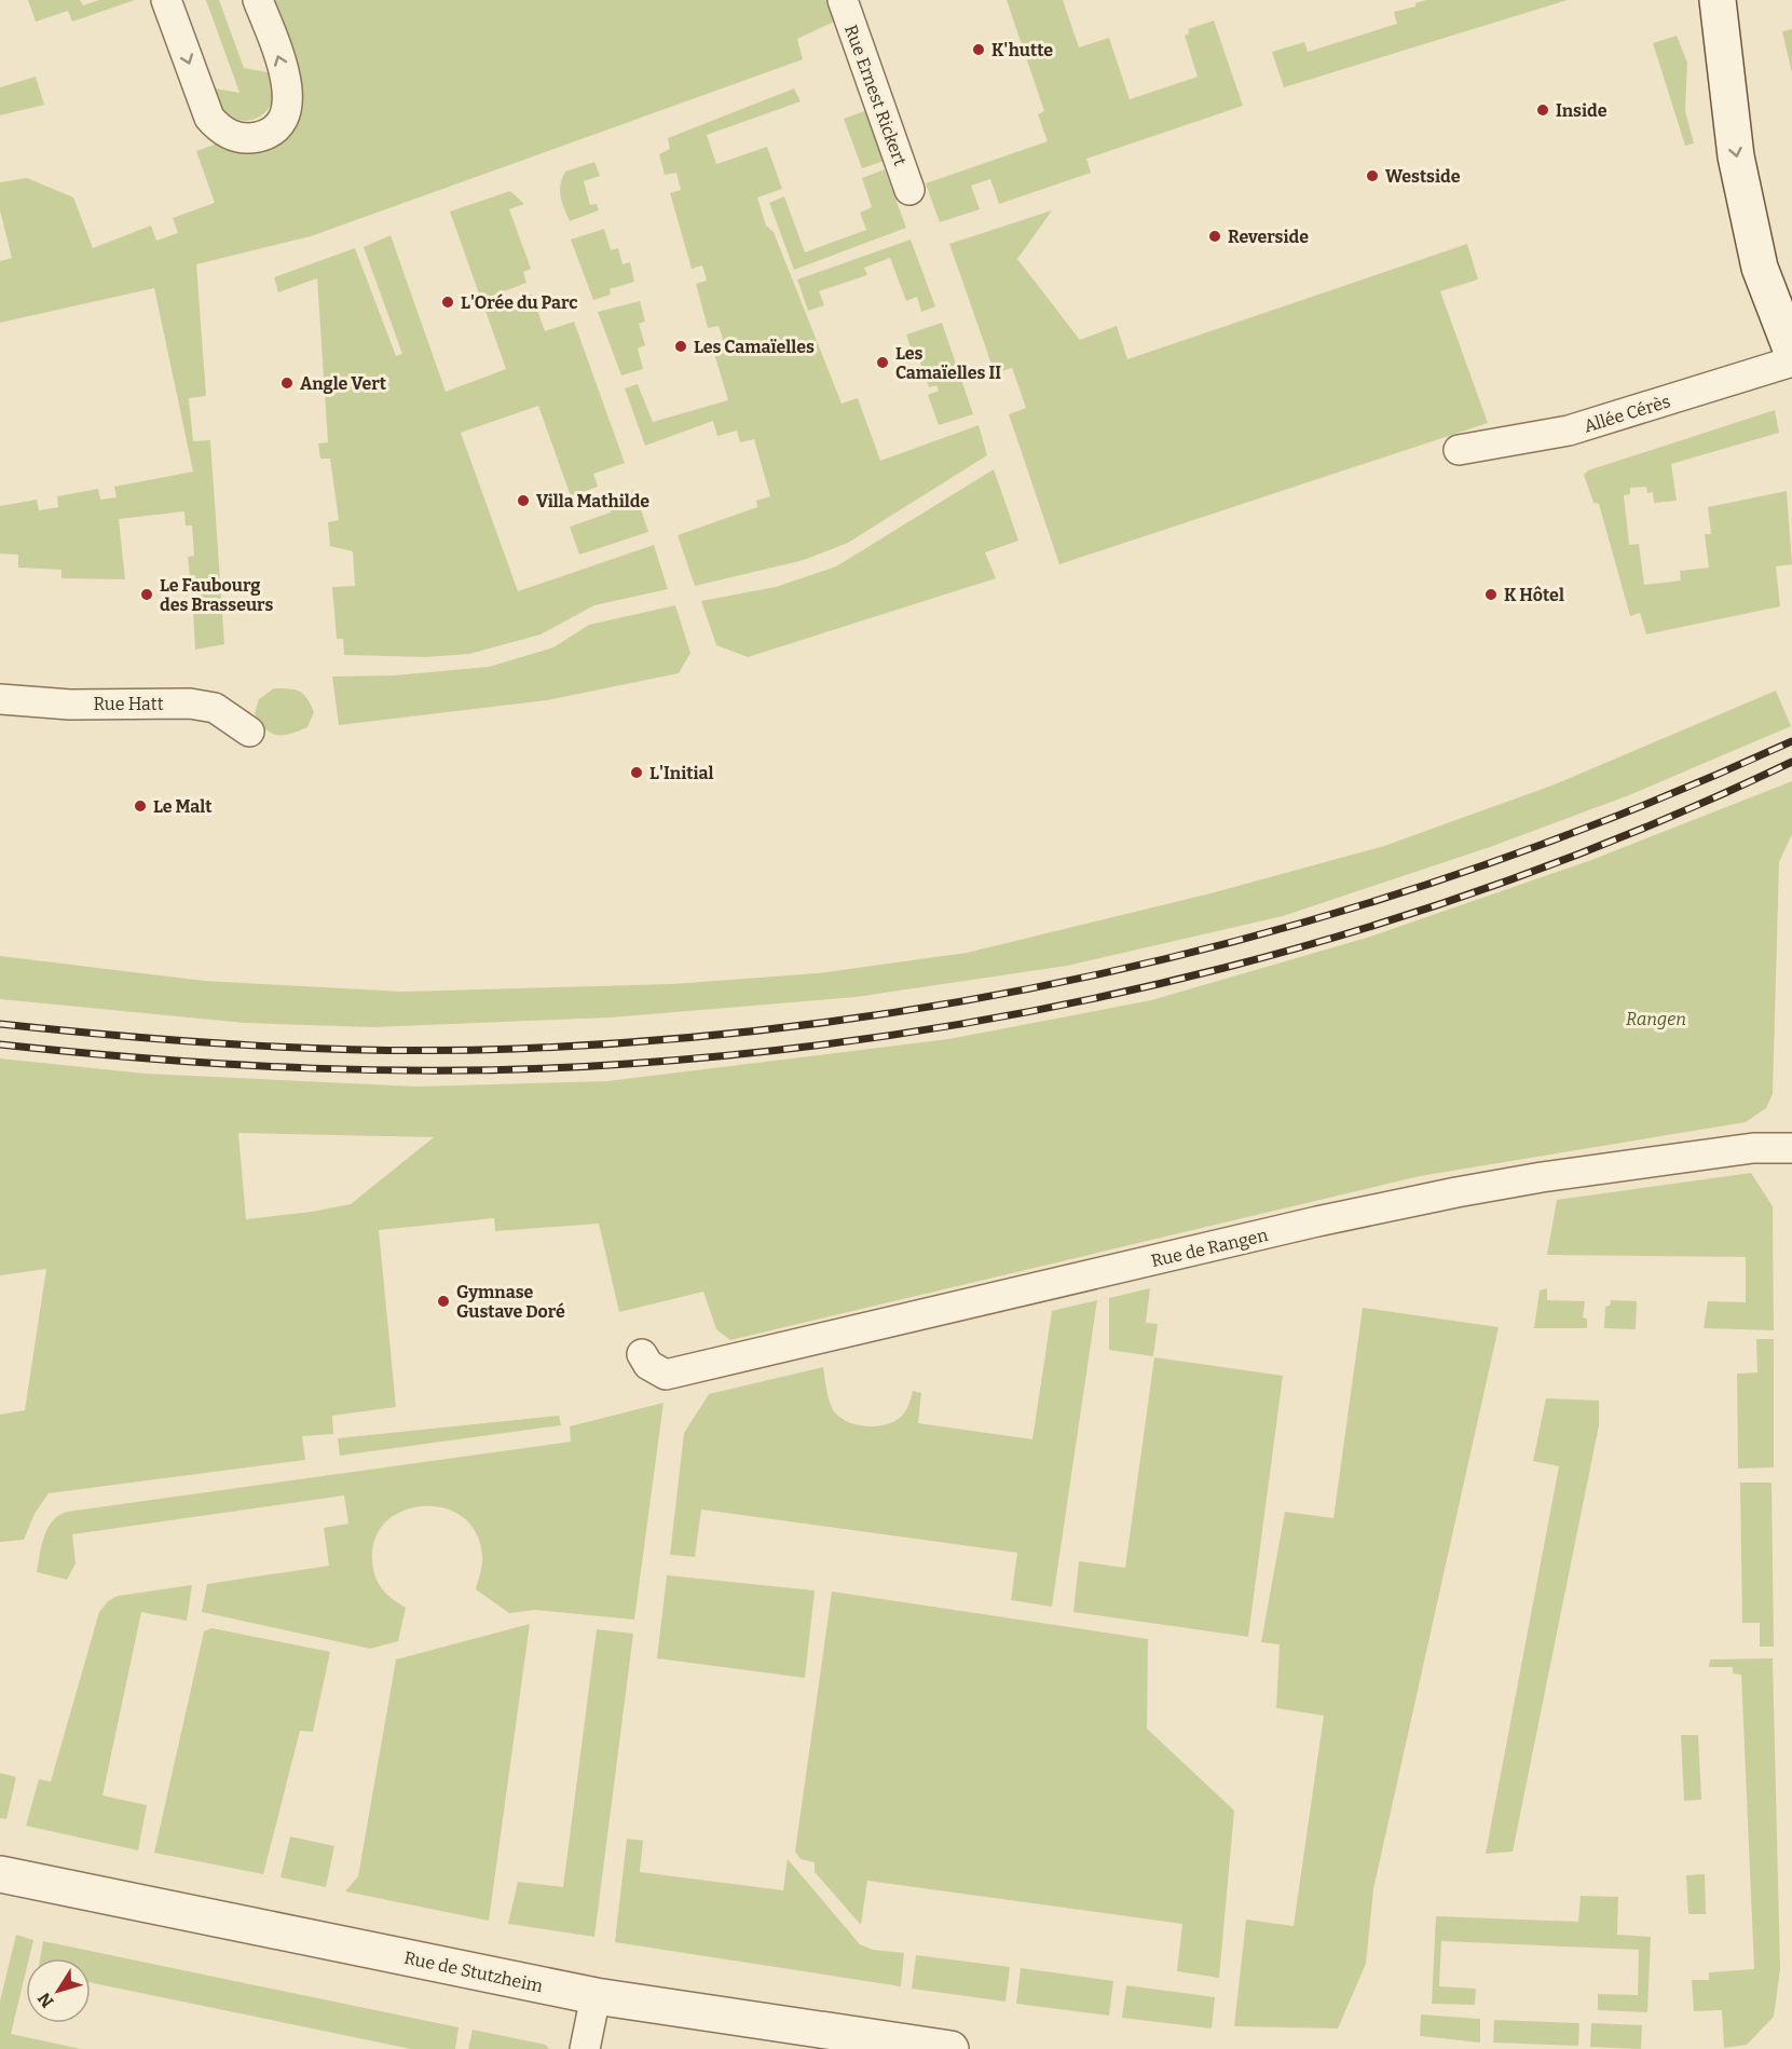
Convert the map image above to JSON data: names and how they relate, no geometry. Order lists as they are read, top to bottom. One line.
{"streets":{"street":["Rue Ernest Rickert","Allée Cérès","Rue Hatt","Rue de Rangen","Rue de Stutzheim"]},"parks":["Rangen"],"places":["K'hutte","Inside","Westside","Reverside","L'Orée du Parc","Les Camaïelles","Les Camaïelles II","Angle Vert","Villa Mathilde","Le Faubourg des Brasseurs","K Hôtel","L'Initial","Le Malt","Gymnase Gustave Doré"],"north":"bottom left"}
